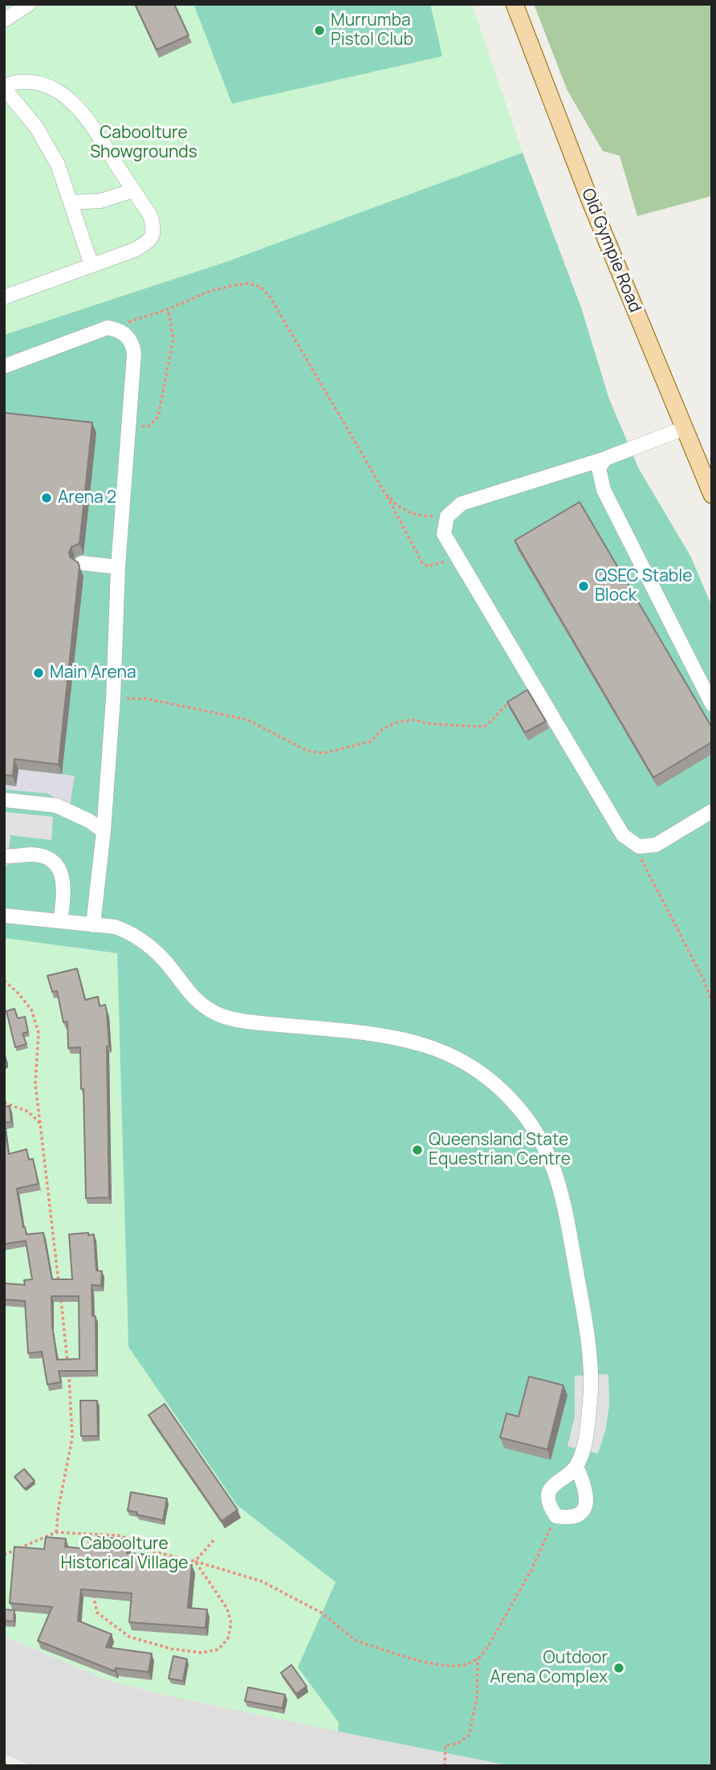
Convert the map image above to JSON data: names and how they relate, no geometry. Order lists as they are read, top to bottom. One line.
{"streets":{"main road":["Old Gympie Road"]},"parks":["Caboolture Showgrounds","Caboolture Historical Village"],"places":["Murrumba Pistol Club","Arena 2","QSEC Stable Block","Main Arena","Queensland State Equestrian Centre","Outdoor Arena Complex"]}
